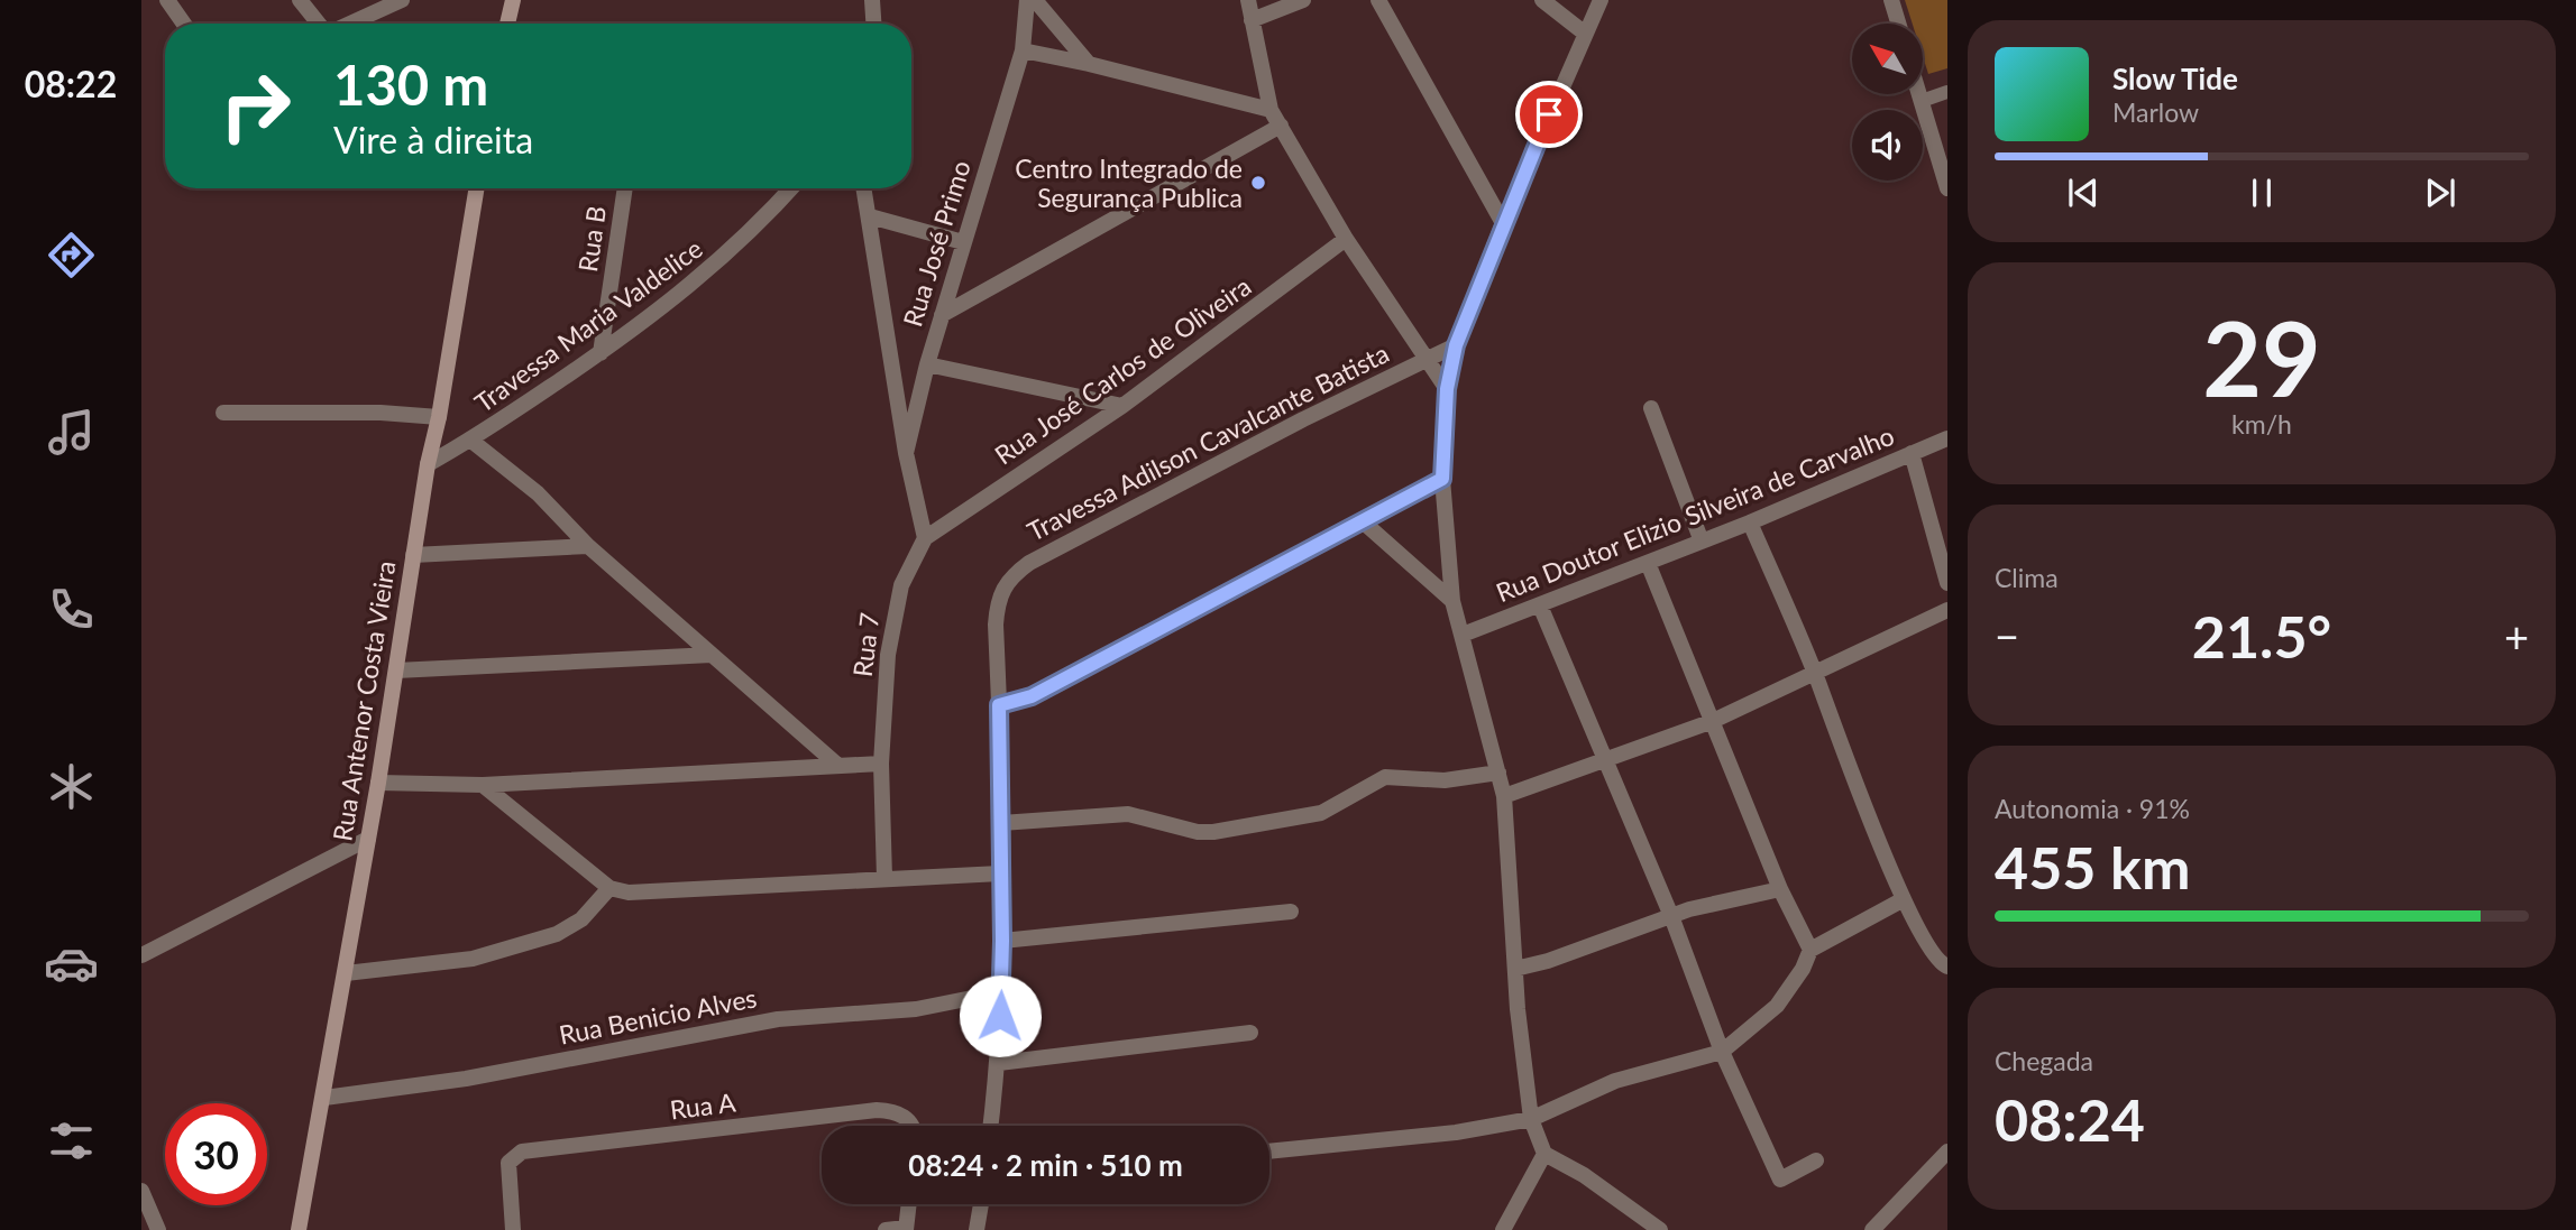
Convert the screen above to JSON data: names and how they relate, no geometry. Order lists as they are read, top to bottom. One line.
{"streets":{"main road":["Rua Antenor Costa Vieira"],"street":["Rua B","Rua José Primo","Travessa Maria Valdelice","Rua José Carlos de Oliveira","Travessa Adilson Cavalcante Batista","Rua Doutor Elizio Silveira de Carvalho","Rua 7","Rua Benicio Alves","Rua A"]},"crossings":[["Rua B","Travessa Maria Valdelice"],["Travessa Maria Valdelice","Rua Antenor Costa Vieira"],["Rua José Carlos de Oliveira","Rua 7"],["Rua Antenor Costa Vieira","Rua Benicio Alves"]],"places":["Centro Integrado de Segurança Publica"],"north":"top left","page":{"tabs":"08:22","turn":["130 m","Vire à direita"],"song":["Slow Tide","Marlow"],"tile":[["29","km/h"],"Clima",["Autonomia · 91%","455 km"],["Chegada","08:24"]],"heat":["−","21.5°","+"],"limit":"30","trip":"08:24 · 2 min · 510 m"}}
